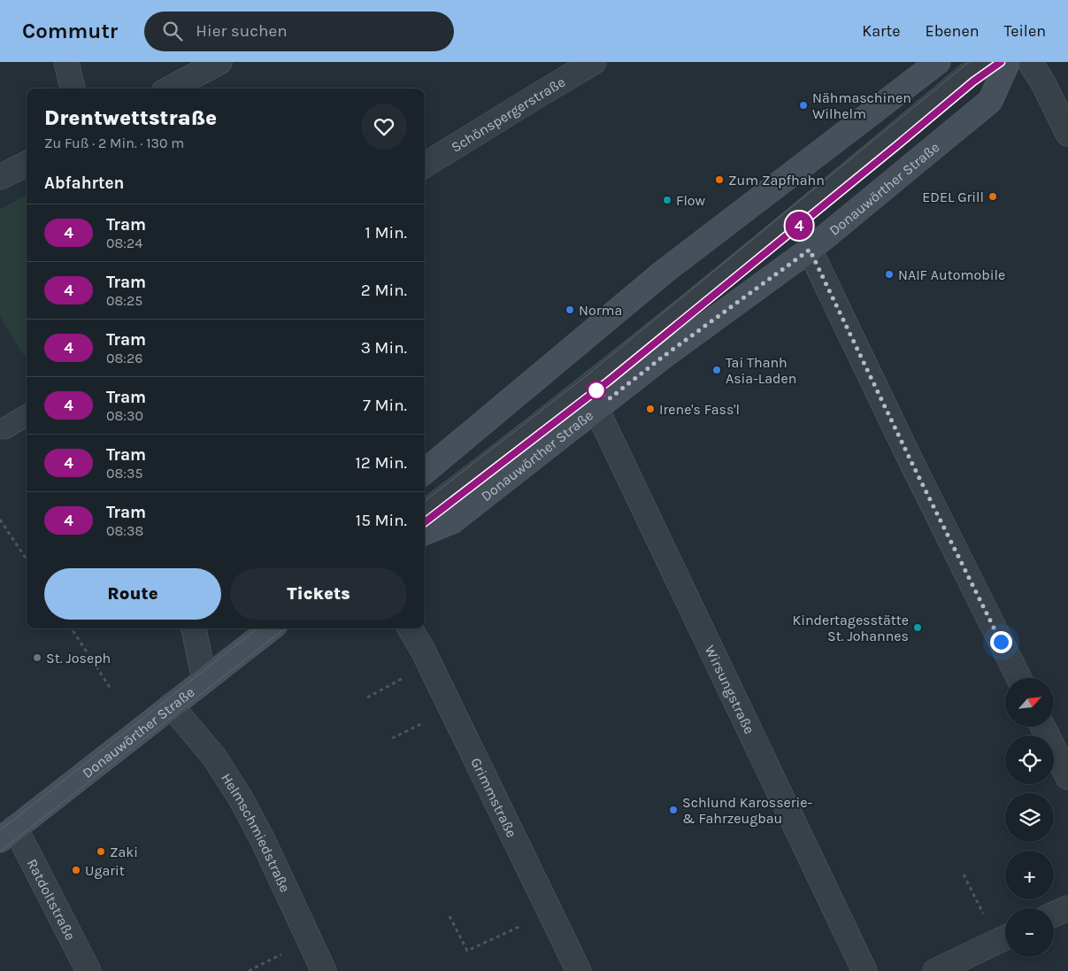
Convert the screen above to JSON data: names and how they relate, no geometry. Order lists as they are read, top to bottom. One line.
{"streets":{"main road":["Donauwörther Straße"],"street":["Schönspergerstraße","Wirsungstraße","Grimmstraße","Helmschmiedstraße","Ratdoltstraße"]},"crossings":[["Donauwörther Straße","Wirsungstraße"],["Donauwörther Straße","Helmschmiedstraße"],["Donauwörther Straße","Ratdoltstraße"]],"places":["Nähmaschinen Wilhelm","Zum Zapfhahn","EDEL Grill","Flow","NAIF Automobile","Norma","Tai Thanh Asia-Laden","Irene's Fass'l","Kindertagesstätte St. Johannes","St. Joseph","Schlund Karosserie- & Fahrzeugbau","Zaki","Ugarit"],"lines":["tram line 4"],"north":"top right","page":{"header":"Commutr","search":"Hier suchen","nav":["Karte","Ebenen","Teilen"],"on_map":"4","heading":[["Drentwettstraße","Zu Fuß · 2 Min. · 130 m"],"Abfahrten"],"list":[{"mark":"4","name":"Tram","note":"08:24","value":"1 Min."},{"mark":"4","name":"Tram","note":"08:25","value":"2 Min."},{"mark":"4","name":"Tram","note":"08:26","value":"3 Min."},{"mark":"4","name":"Tram","note":"08:30","value":"7 Min."},{"mark":"4","name":"Tram","note":"08:35","value":"12 Min."},{"mark":"4","name":"Tram","note":"08:38","value":"15 Min."}],"buttons":["Route","Tickets"],"map_buttons":["+","−"]}}
